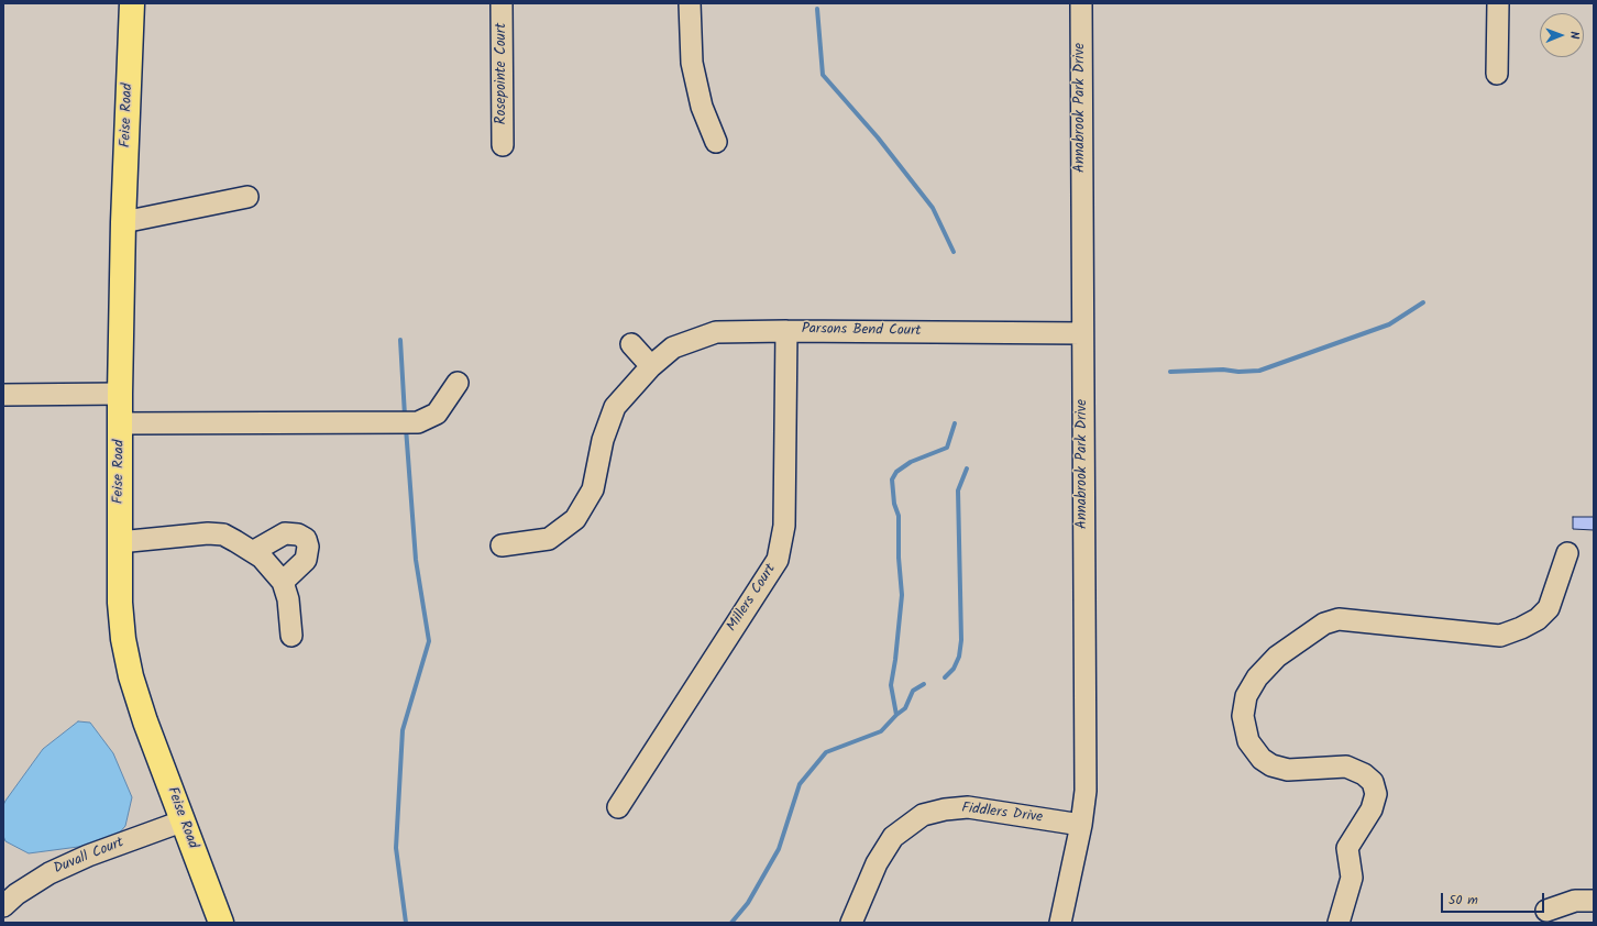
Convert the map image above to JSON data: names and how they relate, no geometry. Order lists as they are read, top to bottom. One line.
{"streets":{"main road":["Feise Road"],"street":["Rosepointe Court","Annabrook Park Drive","Parsons Bend Court","Millers Court","Fiddlers Drive","Duvall Court"]},"crossings":[["Annabrook Park Drive","Parsons Bend Court"],["Annabrook Park Drive","Fiddlers Drive"],["Feise Road","Duvall Court"],["Parsons Bend Court","Millers Court"]],"scale_bar":"50 m","north":"right"}
